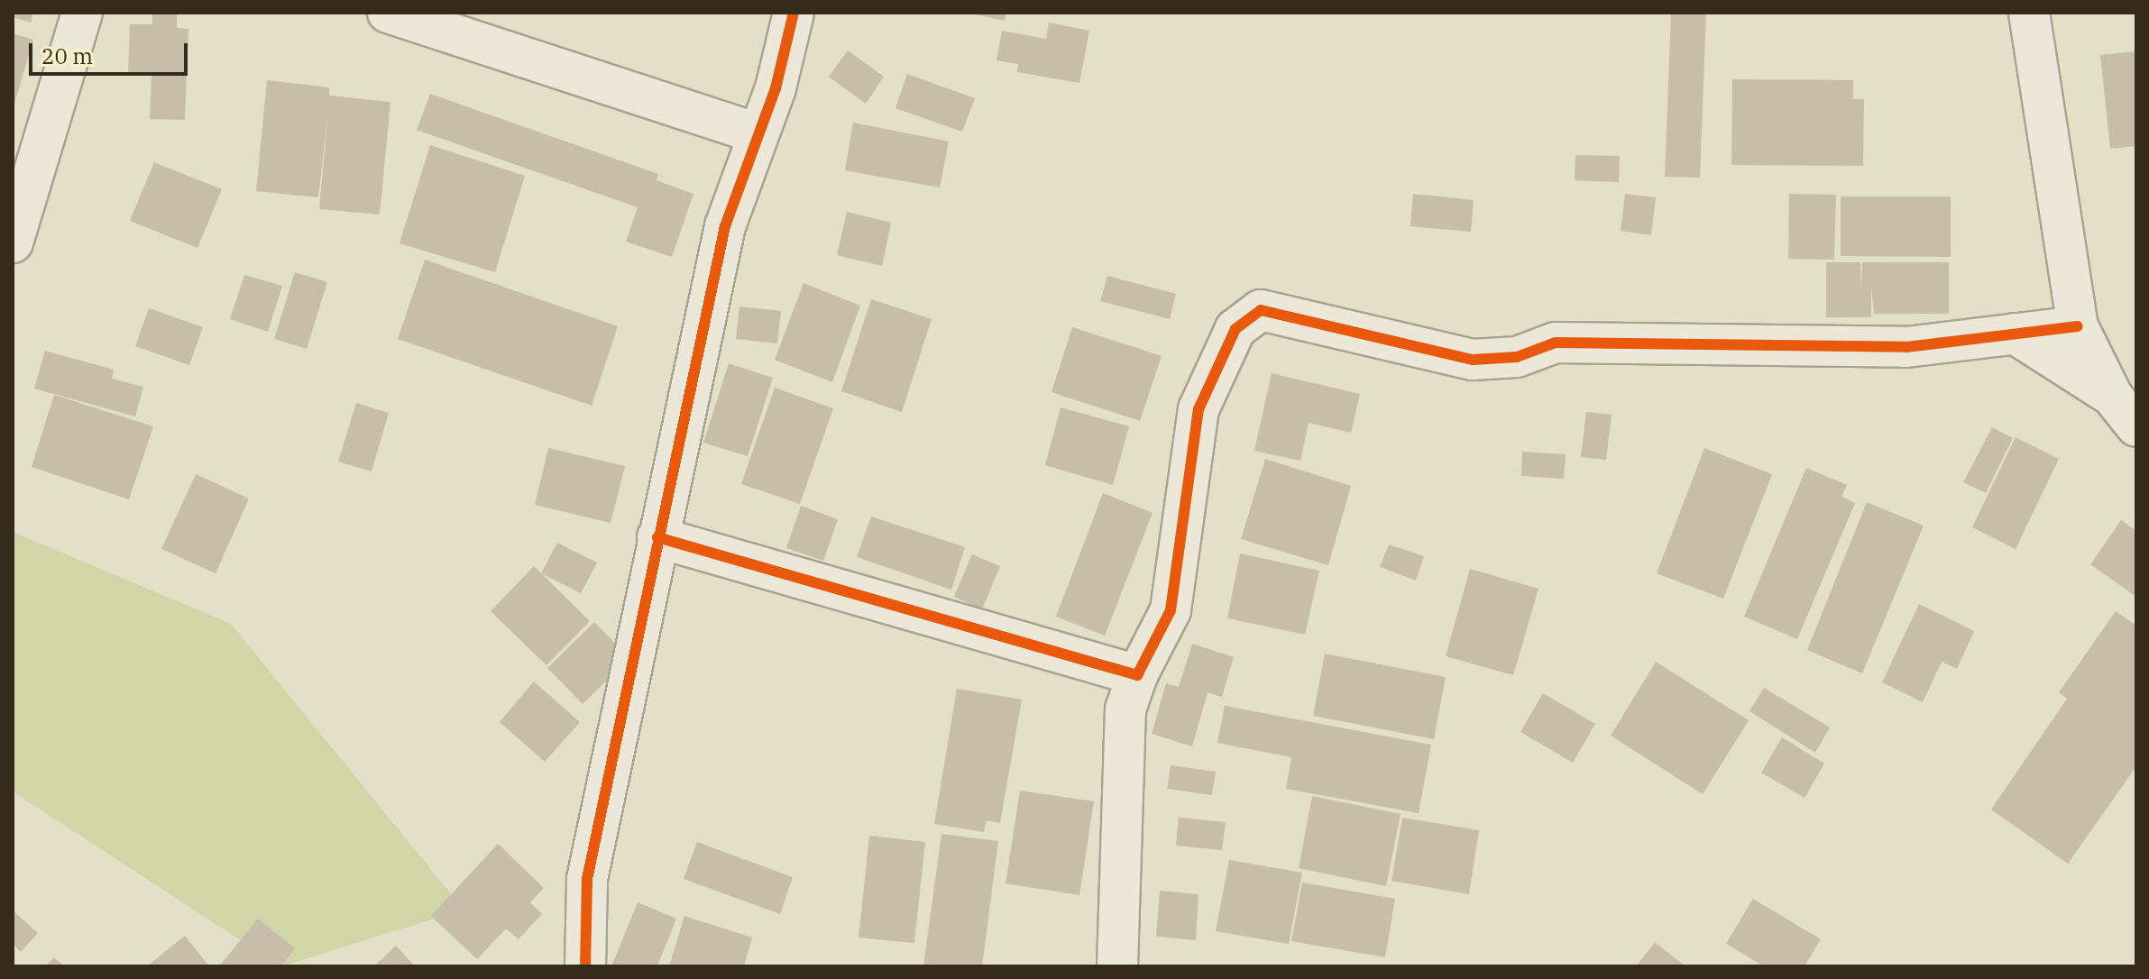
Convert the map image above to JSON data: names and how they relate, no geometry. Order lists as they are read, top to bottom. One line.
{"scale_bar":"20 m"}
